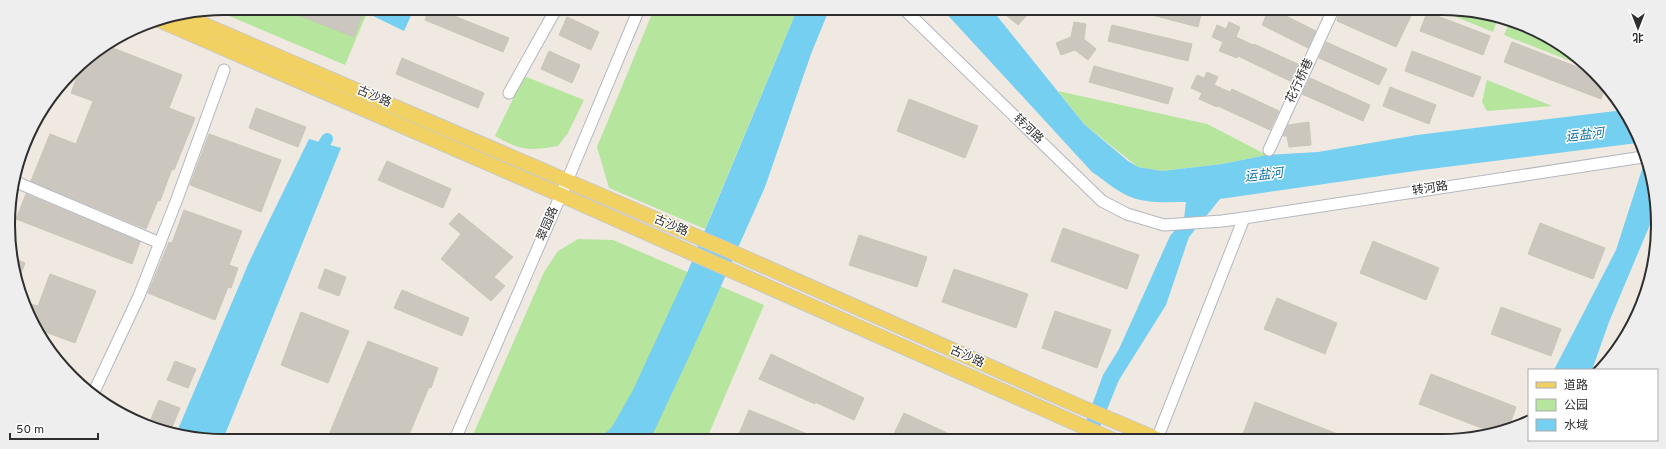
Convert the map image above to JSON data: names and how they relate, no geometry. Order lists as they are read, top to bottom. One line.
{"streets":{"main road":["古沙路"],"street":["花行桥巷","转河路","翠园路"]},"crossings":[["古沙路","翠园路"]],"water":["运盐河"],"legend":["道路","公园","水域"],"scale_bar":"50 m","north":"bottom"}
